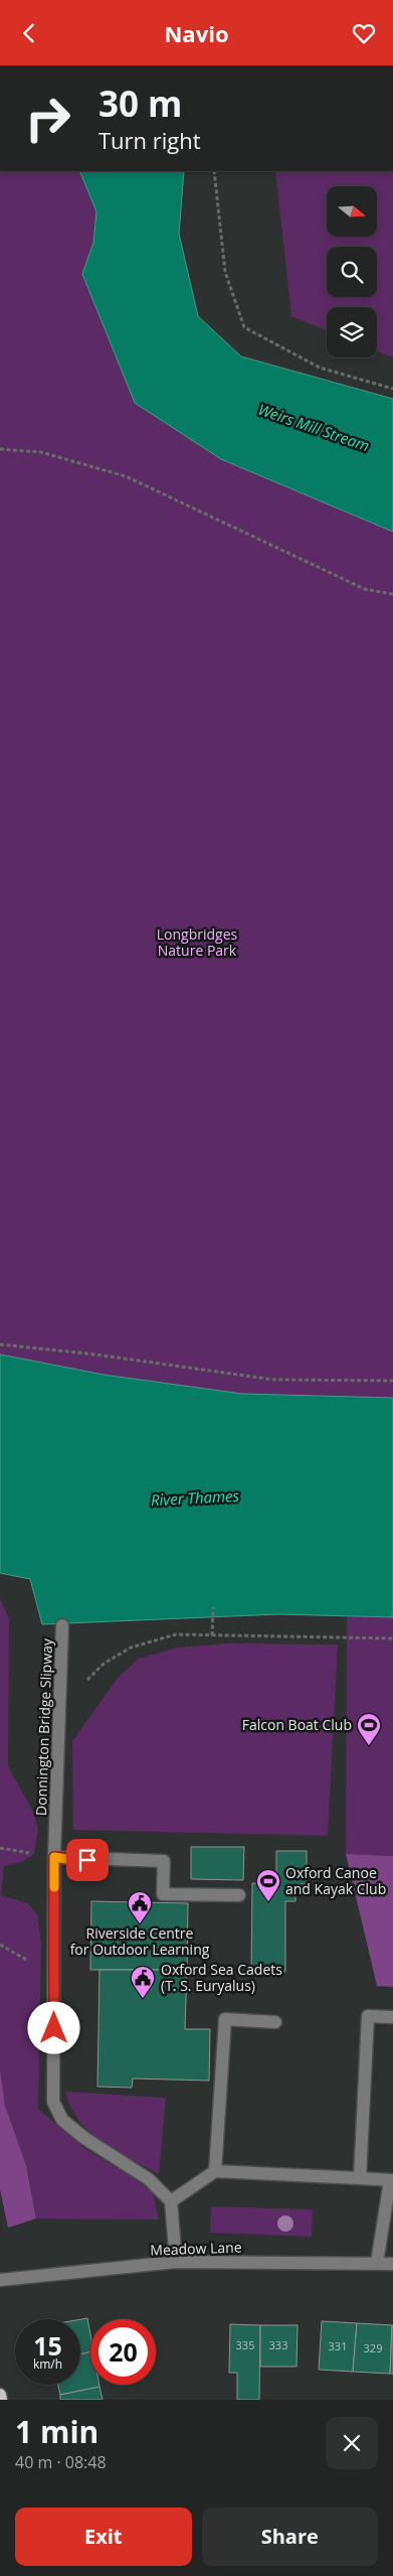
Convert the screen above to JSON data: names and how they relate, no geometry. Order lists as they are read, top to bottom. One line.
{"streets":{"street":["Donnington Bridge Slipway","Meadow Lane"]},"water":["Weirs Mill Stream","River Thames"],"parks":["Longbridges Nature Park"],"places":{"sports":["Falcon Boat Club","Oxford Canoe and Kayak Club"],"public building":["Riverside Centre for Outdoor Learning","Oxford Sea Cadets (T. S. Euryalus)"]},"house_numbers":["335","333","331","329"],"north":"right","page":{"header":"Navio","turn":["30 m","Turn right"],"speed":"15 km/h","limit":"20","heading":["1 min","40 m · 08:48"],"buttons":["Exit","Share"]}}
